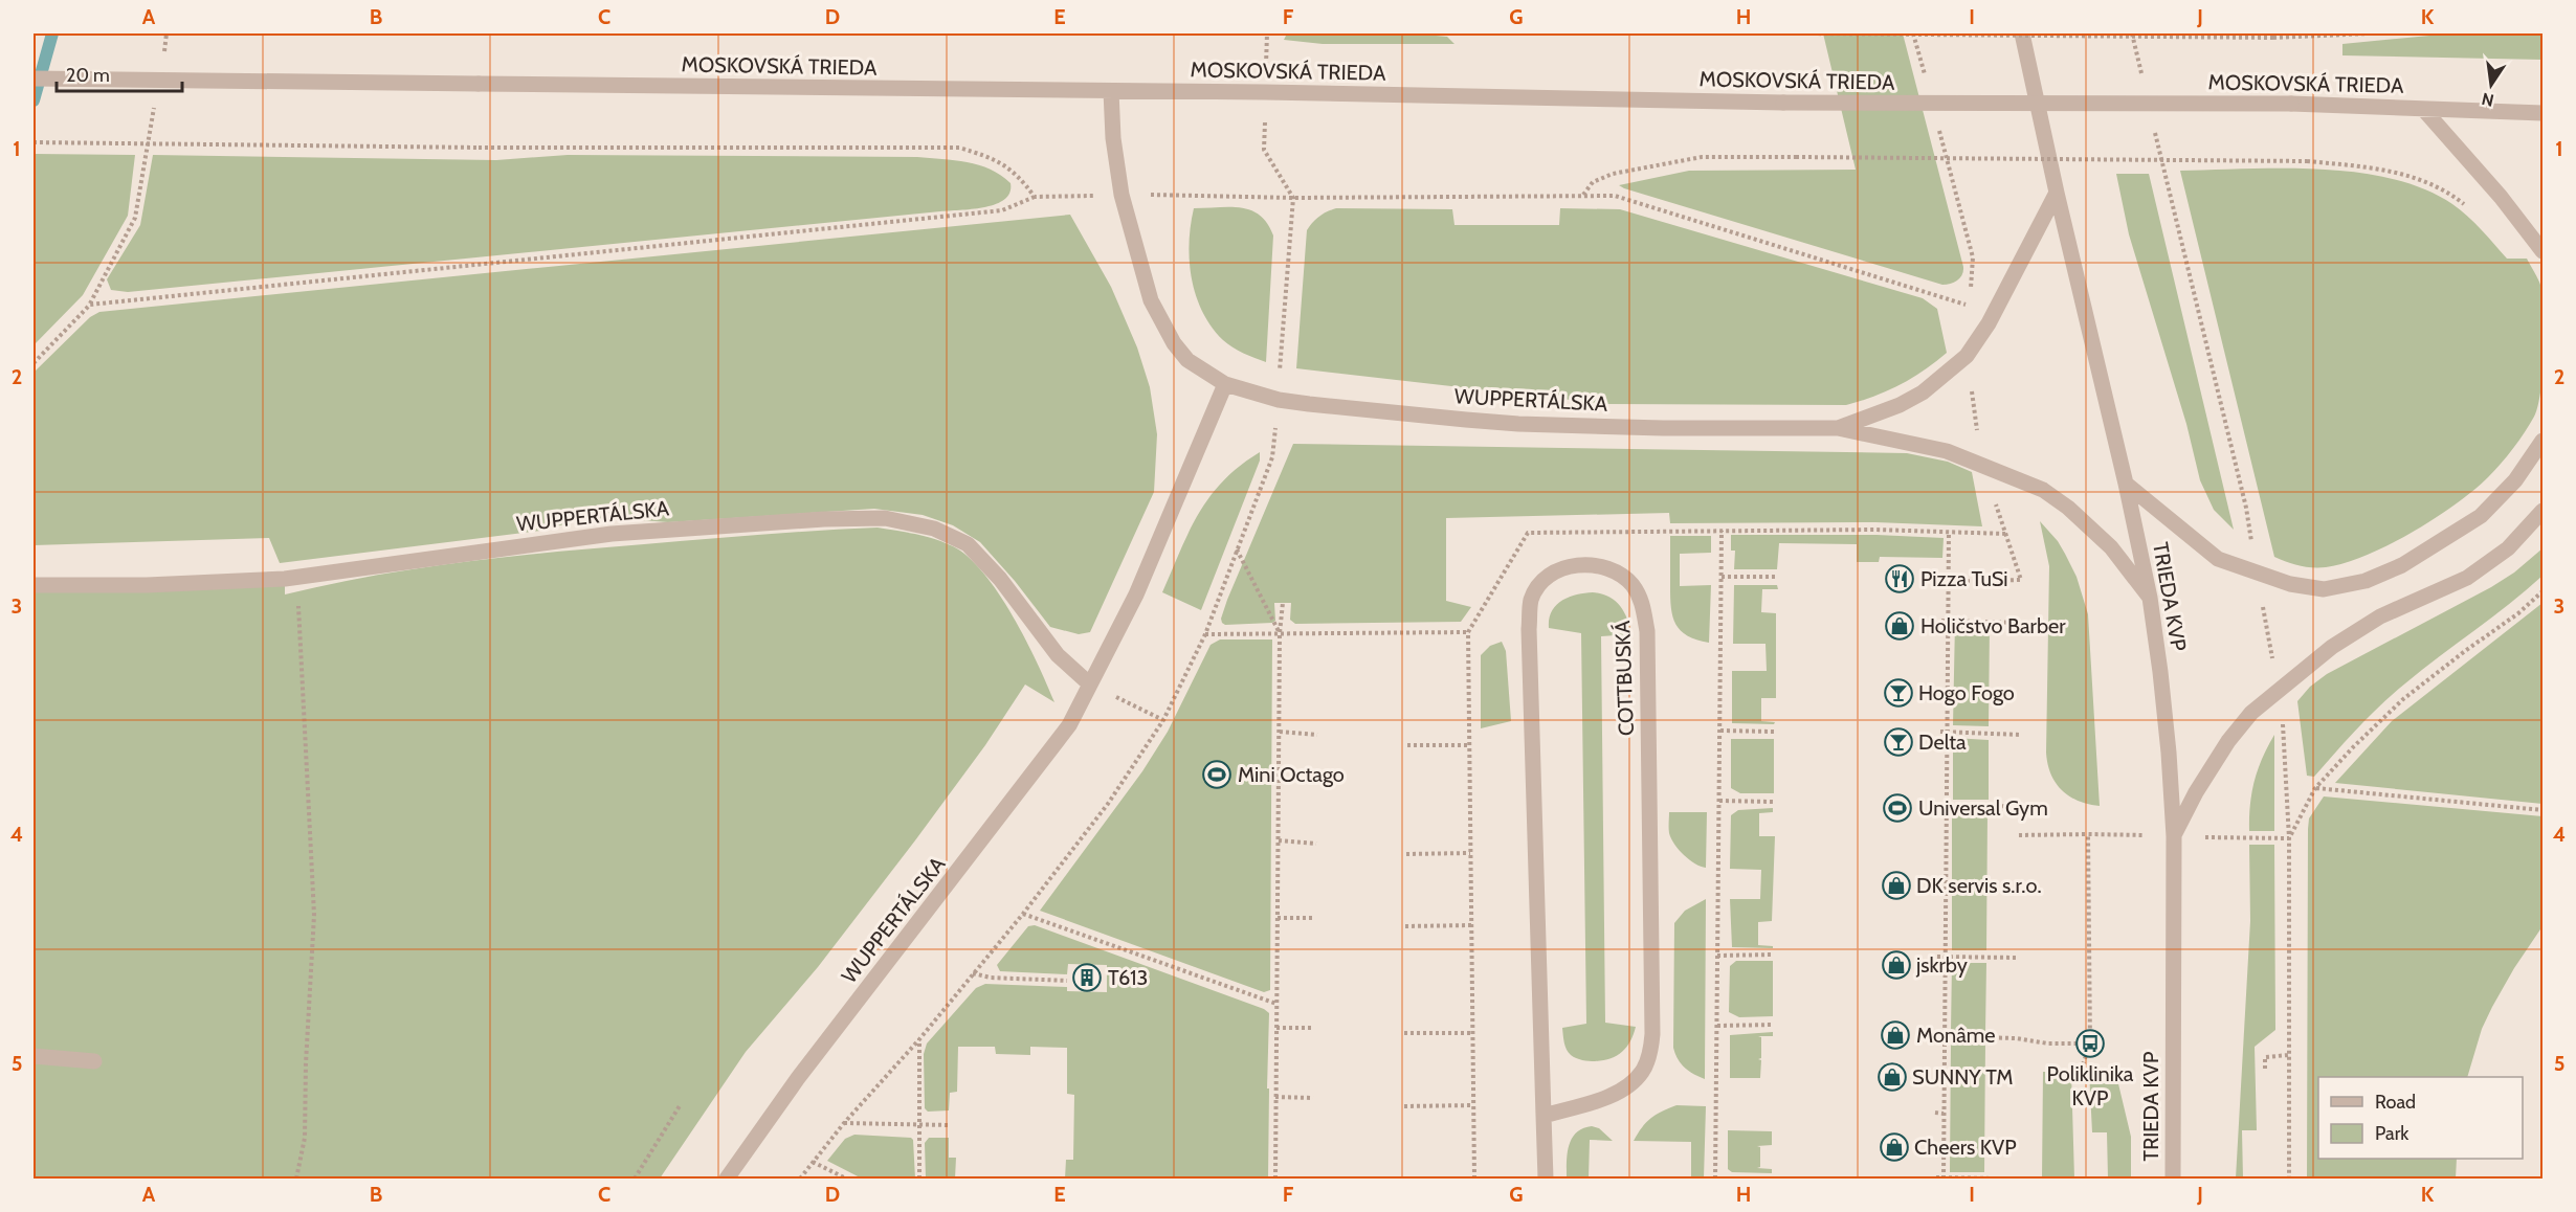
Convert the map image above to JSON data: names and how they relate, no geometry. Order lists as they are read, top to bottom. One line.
{"streets":{"street":["MOSKOVSKÁ TRIEDA","WUPPERTÁLSKA","TRIEDA KVP","COTTBUSKÁ"]},"crossings":[["MOSKOVSKÁ TRIEDA","WUPPERTÁLSKA"]],"places":{"restaurant":["Pizza TuSi"],"shop":["Holičstvo Barber","DK servis s.r.o.","jskrby","Monâme","SUNNY TM","Cheers KVP"],"bar":["Hogo Fogo","Delta"],"sports":["Mini Octago","Universal Gym"],"building":["T613"],"bus stop":["Poliklinika KVP"]},"legend":["Road","Park"],"scale_bar":"20 m","north":"bottom","grid":{"columns":["A","B","C","D","E","F","G","H","I","J","K"],"rows":["1","2","3","4","5"]}}
